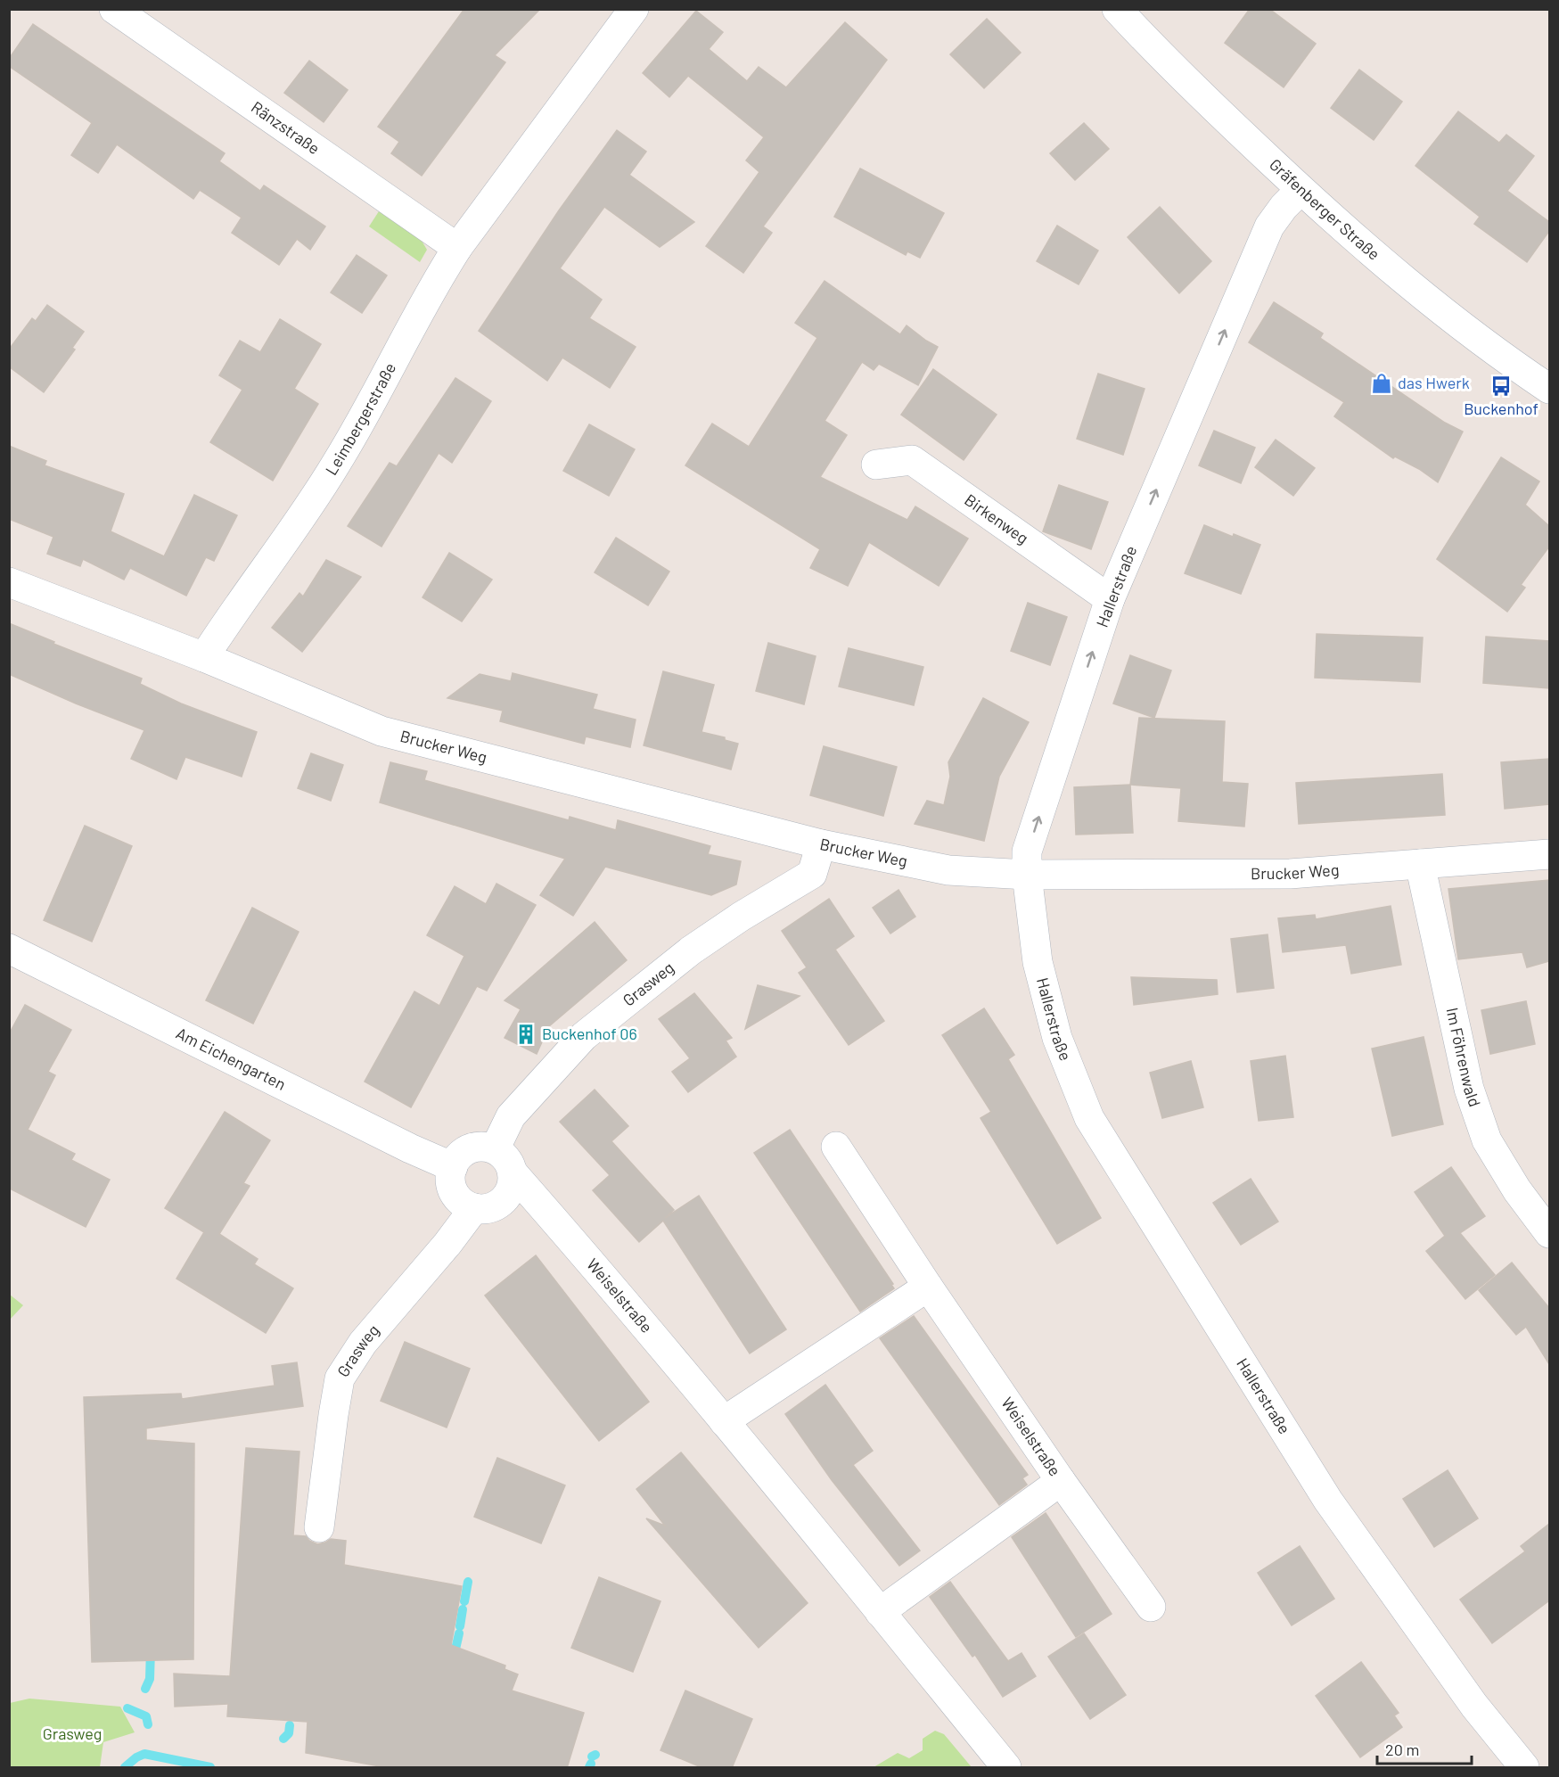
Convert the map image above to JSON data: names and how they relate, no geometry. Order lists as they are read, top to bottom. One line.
{"streets":{"street":["Ränzstraße","Gräfenberger Straße","Leimbergerstraße","Birkenweg","Hallerstraße","Brucker Weg","Grasweg","Im Föhrenwald","Am Eichengarten","Weiselstraße"]},"crossings":[["Ränzstraße","Leimbergerstraße"],["Gräfenberger Straße","Hallerstraße"],["Leimbergerstraße","Brucker Weg"],["Birkenweg","Hallerstraße"],["Hallerstraße","Brucker Weg"],["Brucker Weg","Grasweg"],["Brucker Weg","Im Föhrenwald"],["Grasweg","Am Eichengarten"],["Grasweg","Weiselstraße"],["Am Eichengarten","Weiselstraße"]],"one_way":["Hallerstraße"],"parks":["Grasweg"],"places":{"shop":["das Hwerk"],"bus stop":["Buckenhof"],"building":["Buckenhof 06"]},"scale_bar":"20 m"}
